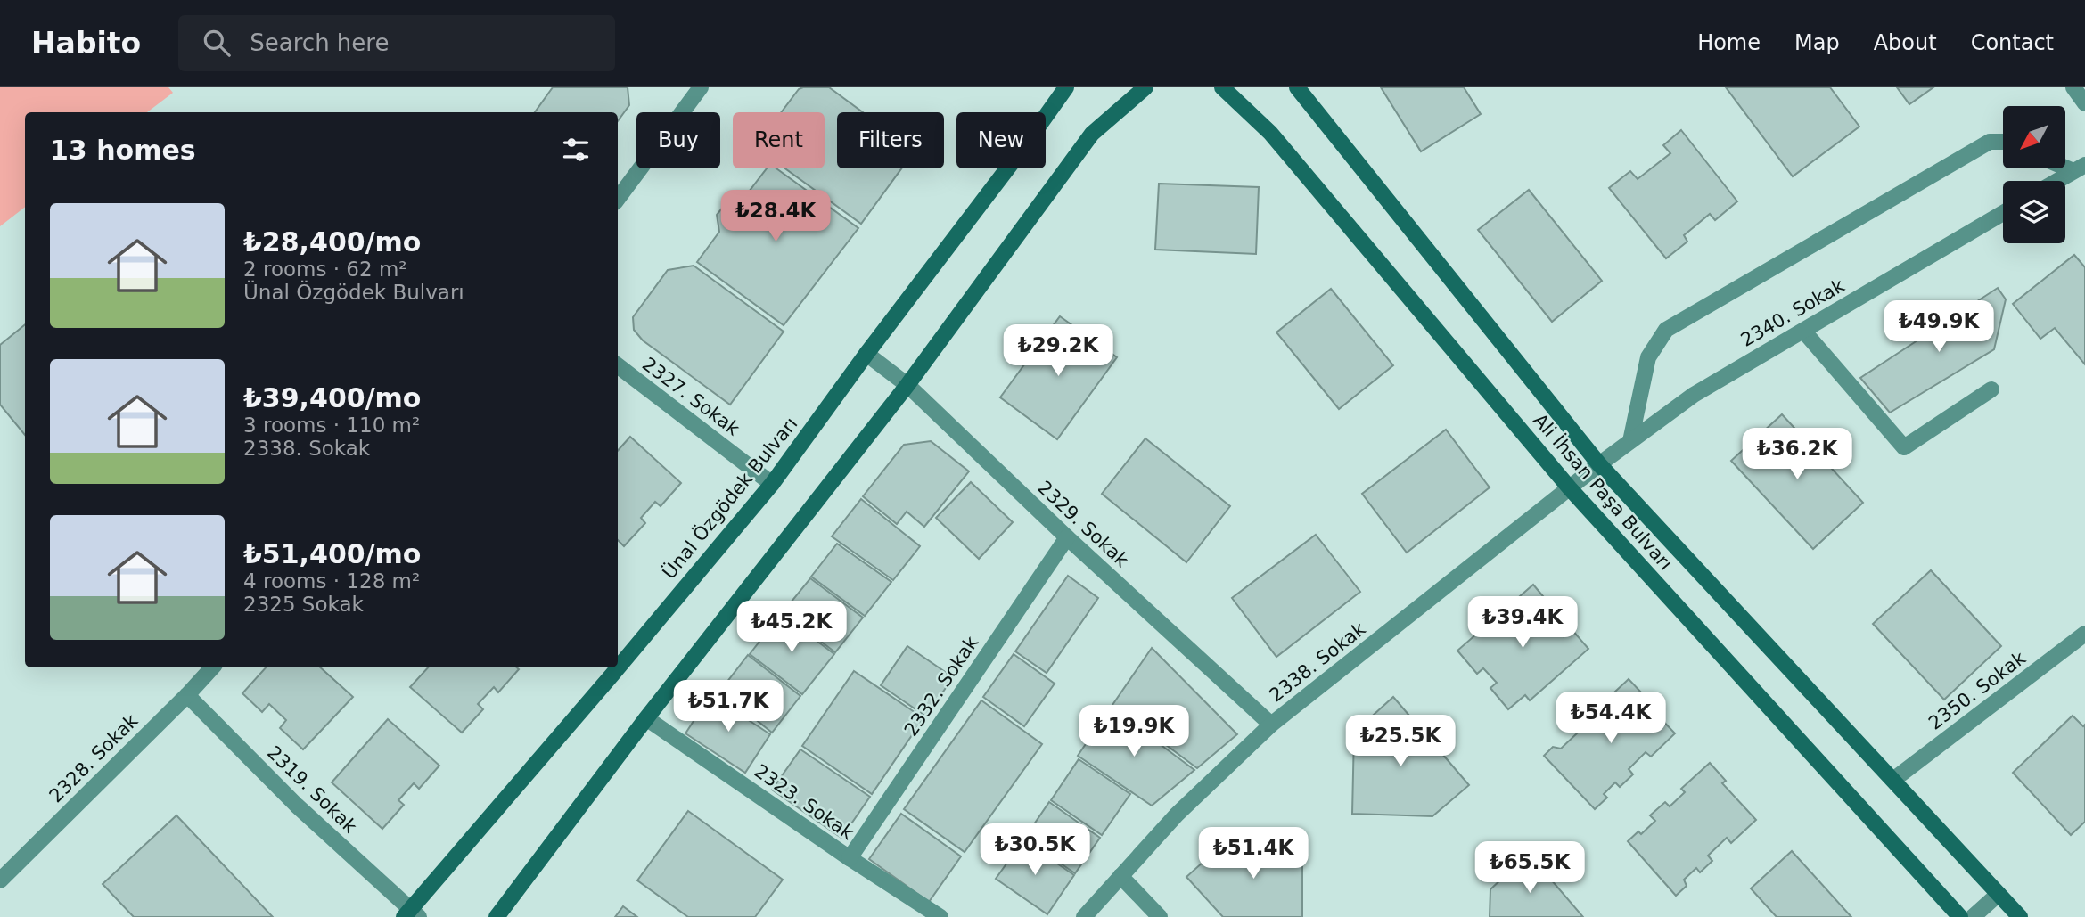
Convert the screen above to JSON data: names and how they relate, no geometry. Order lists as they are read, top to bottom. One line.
{"streets":{"main road":["Ali İhsan Paşa Bulvarı","Ünal Özgödek Bulvarı"],"street":["2340. Sokak","2327. Sokak","2329. Sokak","2338. Sokak","2332. Sokak","2350. Sokak","2328. Sokak","2319. Sokak","2323. Sokak"]},"crossings":[["2340. Sokak","Ali İhsan Paşa Bulvarı"],["2340. Sokak","2338. Sokak"],["2327. Sokak","Ünal Özgödek Bulvarı"],["Ali İhsan Paşa Bulvarı","2338. Sokak"],["Ali İhsan Paşa Bulvarı","2350. Sokak"],["Ünal Özgödek Bulvarı","2329. Sokak"],["Ünal Özgödek Bulvarı","2319. Sokak"],["2329. Sokak","2338. Sokak"],["2329. Sokak","2332. Sokak"],["2332. Sokak","2323. Sokak"],["2328. Sokak","2319. Sokak"]],"north":"bottom left","page":{"header":"Habito","search":"Search here","nav":["Home","Map","About","Contact"],"chip":["Buy","Rent","Filters","New"],"heading":"13 homes","list":[{"name":"₺28,400/mo","note":"2 rooms · 62 m² · Ünal Özgödek Bulvarı"},{"name":"₺39,400/mo","note":"3 rooms · 110 m² · 2338. Sokak"},{"name":"₺51,400/mo","note":"4 rooms · 128 m² · 2325 Sokak"}],"price":["₺28.4K","₺49.9K","₺29.2K","₺36.2K","₺39.4K","₺45.2K","₺51.7K","₺54.4K","₺19.9K","₺25.5K","₺30.5K","₺51.4K","₺65.5K"]}}
